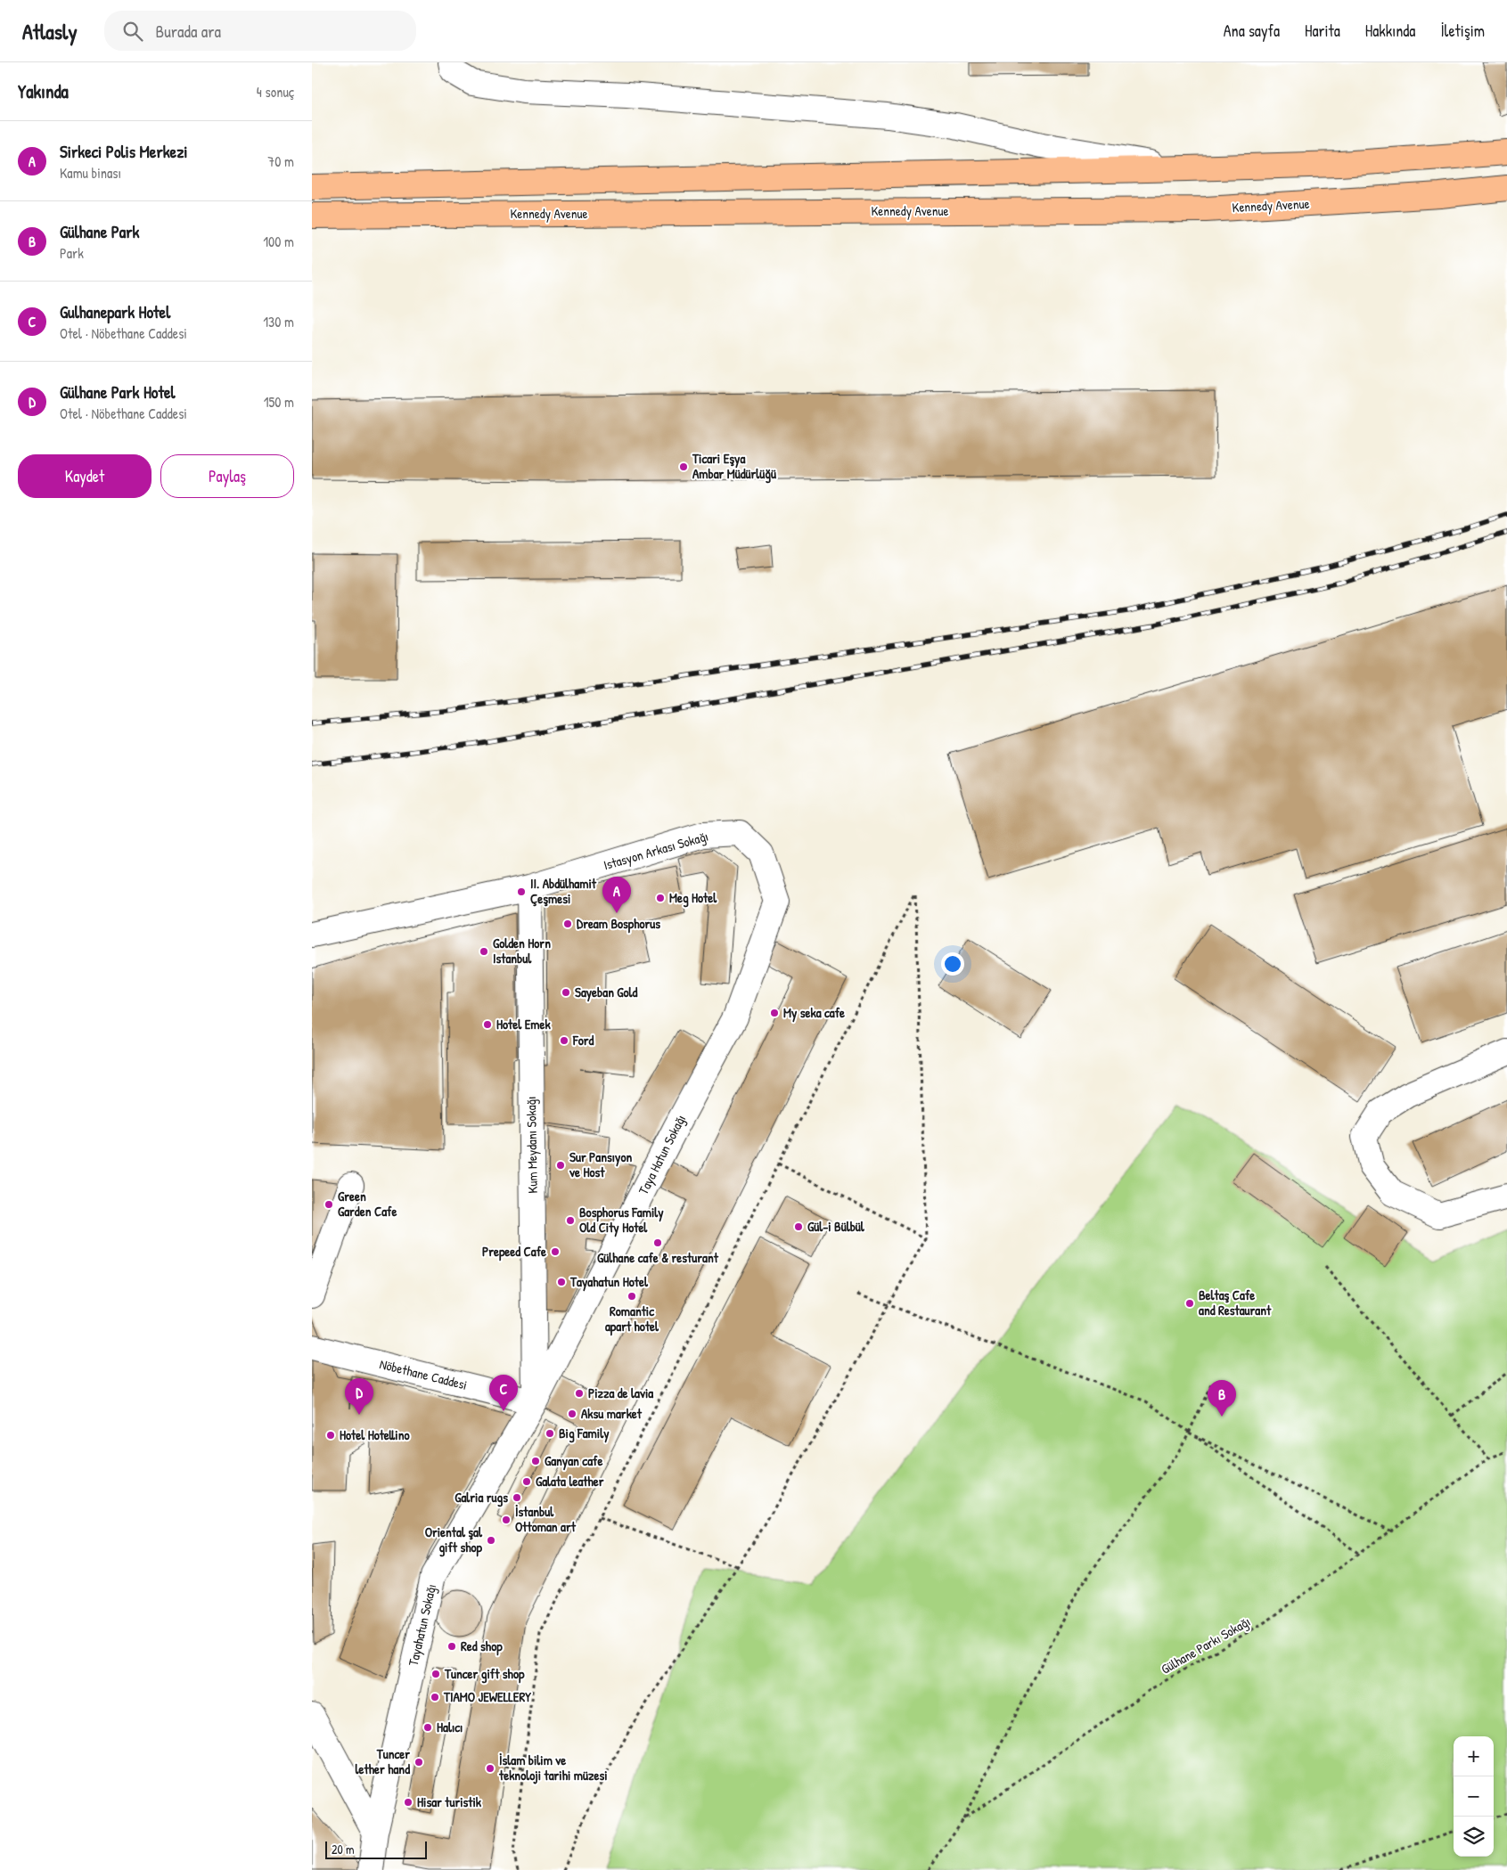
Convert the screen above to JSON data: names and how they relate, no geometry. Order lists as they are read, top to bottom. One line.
{"streets":{"main road":["Kennedy Avenue"],"street":["Istasyon Arkası Sokağı","Kum Meydanı Sokağı","Taya Hatun Sokağı","Nöbethane Caddesi","Tayahatun Sokağı"],"path":["Gülhane Parkı Sokağı"]},"crossings":[["Istasyon Arkası Sokağı","Kum Meydanı Sokağı"],["Istasyon Arkası Sokağı","Taya Hatun Sokağı"],["Kum Meydanı Sokağı","Taya Hatun Sokağı"],["Kum Meydanı Sokağı","Nöbethane Caddesi"],["Kum Meydanı Sokağı","Tayahatun Sokağı"],["Taya Hatun Sokağı","Nöbethane Caddesi"],["Taya Hatun Sokağı","Tayahatun Sokağı"],["Nöbethane Caddesi","Tayahatun Sokağı"]],"places":["Ticari Eşya Ambar Müdürlüğü","II. Abdülhamit Çeşmesi","Meg Hotel","Dream Bosphorus","Golden Horn Istanbul","Sayeban Gold","My seka cafe","Hotel Emek","Ford","Sur Pansıyon ve Host","Green Garden Cafe","Bosphorus Family Old City Hotel","Gül-i Bülbül","Gülhane cafe & resturant","Prepeed Cafe","Tayahatun Hotel","Romantic apart hotel","Beltaş Cafe and Restaurant","Pizza de lavia","Aksu market","Big Family","Hotel Hotellino","Ganyan cafe","Galata leather","Galria rugs","İstanbul Ottoman art","Oriental şal gift shop","Red shop","Tuncer gift shop","TIAMO JEWELLERY","Halıcı","Tuncer lether hand","İslam bilim ve teknoloji tarihi müzesi","Hisar turistik"],"scale_bar":"20 m","page":{"header":"Atlasly","search":"Burada ara","nav":["Ana sayfa","Harita","Hakkında","İletişim"],"heading":["Yakında","4 sonuç"],"list":[{"mark":"A","name":"Sirkeci Polis Merkezi","note":"Kamu binası","value":"70 m"},{"mark":"B","name":"Gülhane Park","note":"Park","value":"100 m"},{"mark":"C","name":"Gulhanepark Hotel","note":"Otel · Nöbethane Caddesi","value":"130 m"},{"mark":"D","name":"Gülhane Park Hotel","note":"Otel · Nöbethane Caddesi","value":"150 m"}],"buttons":["Kaydet","Paylaş"],"pins":["A","C","D","B"],"map_buttons":["+","−"],"scale":"20 m"}}
